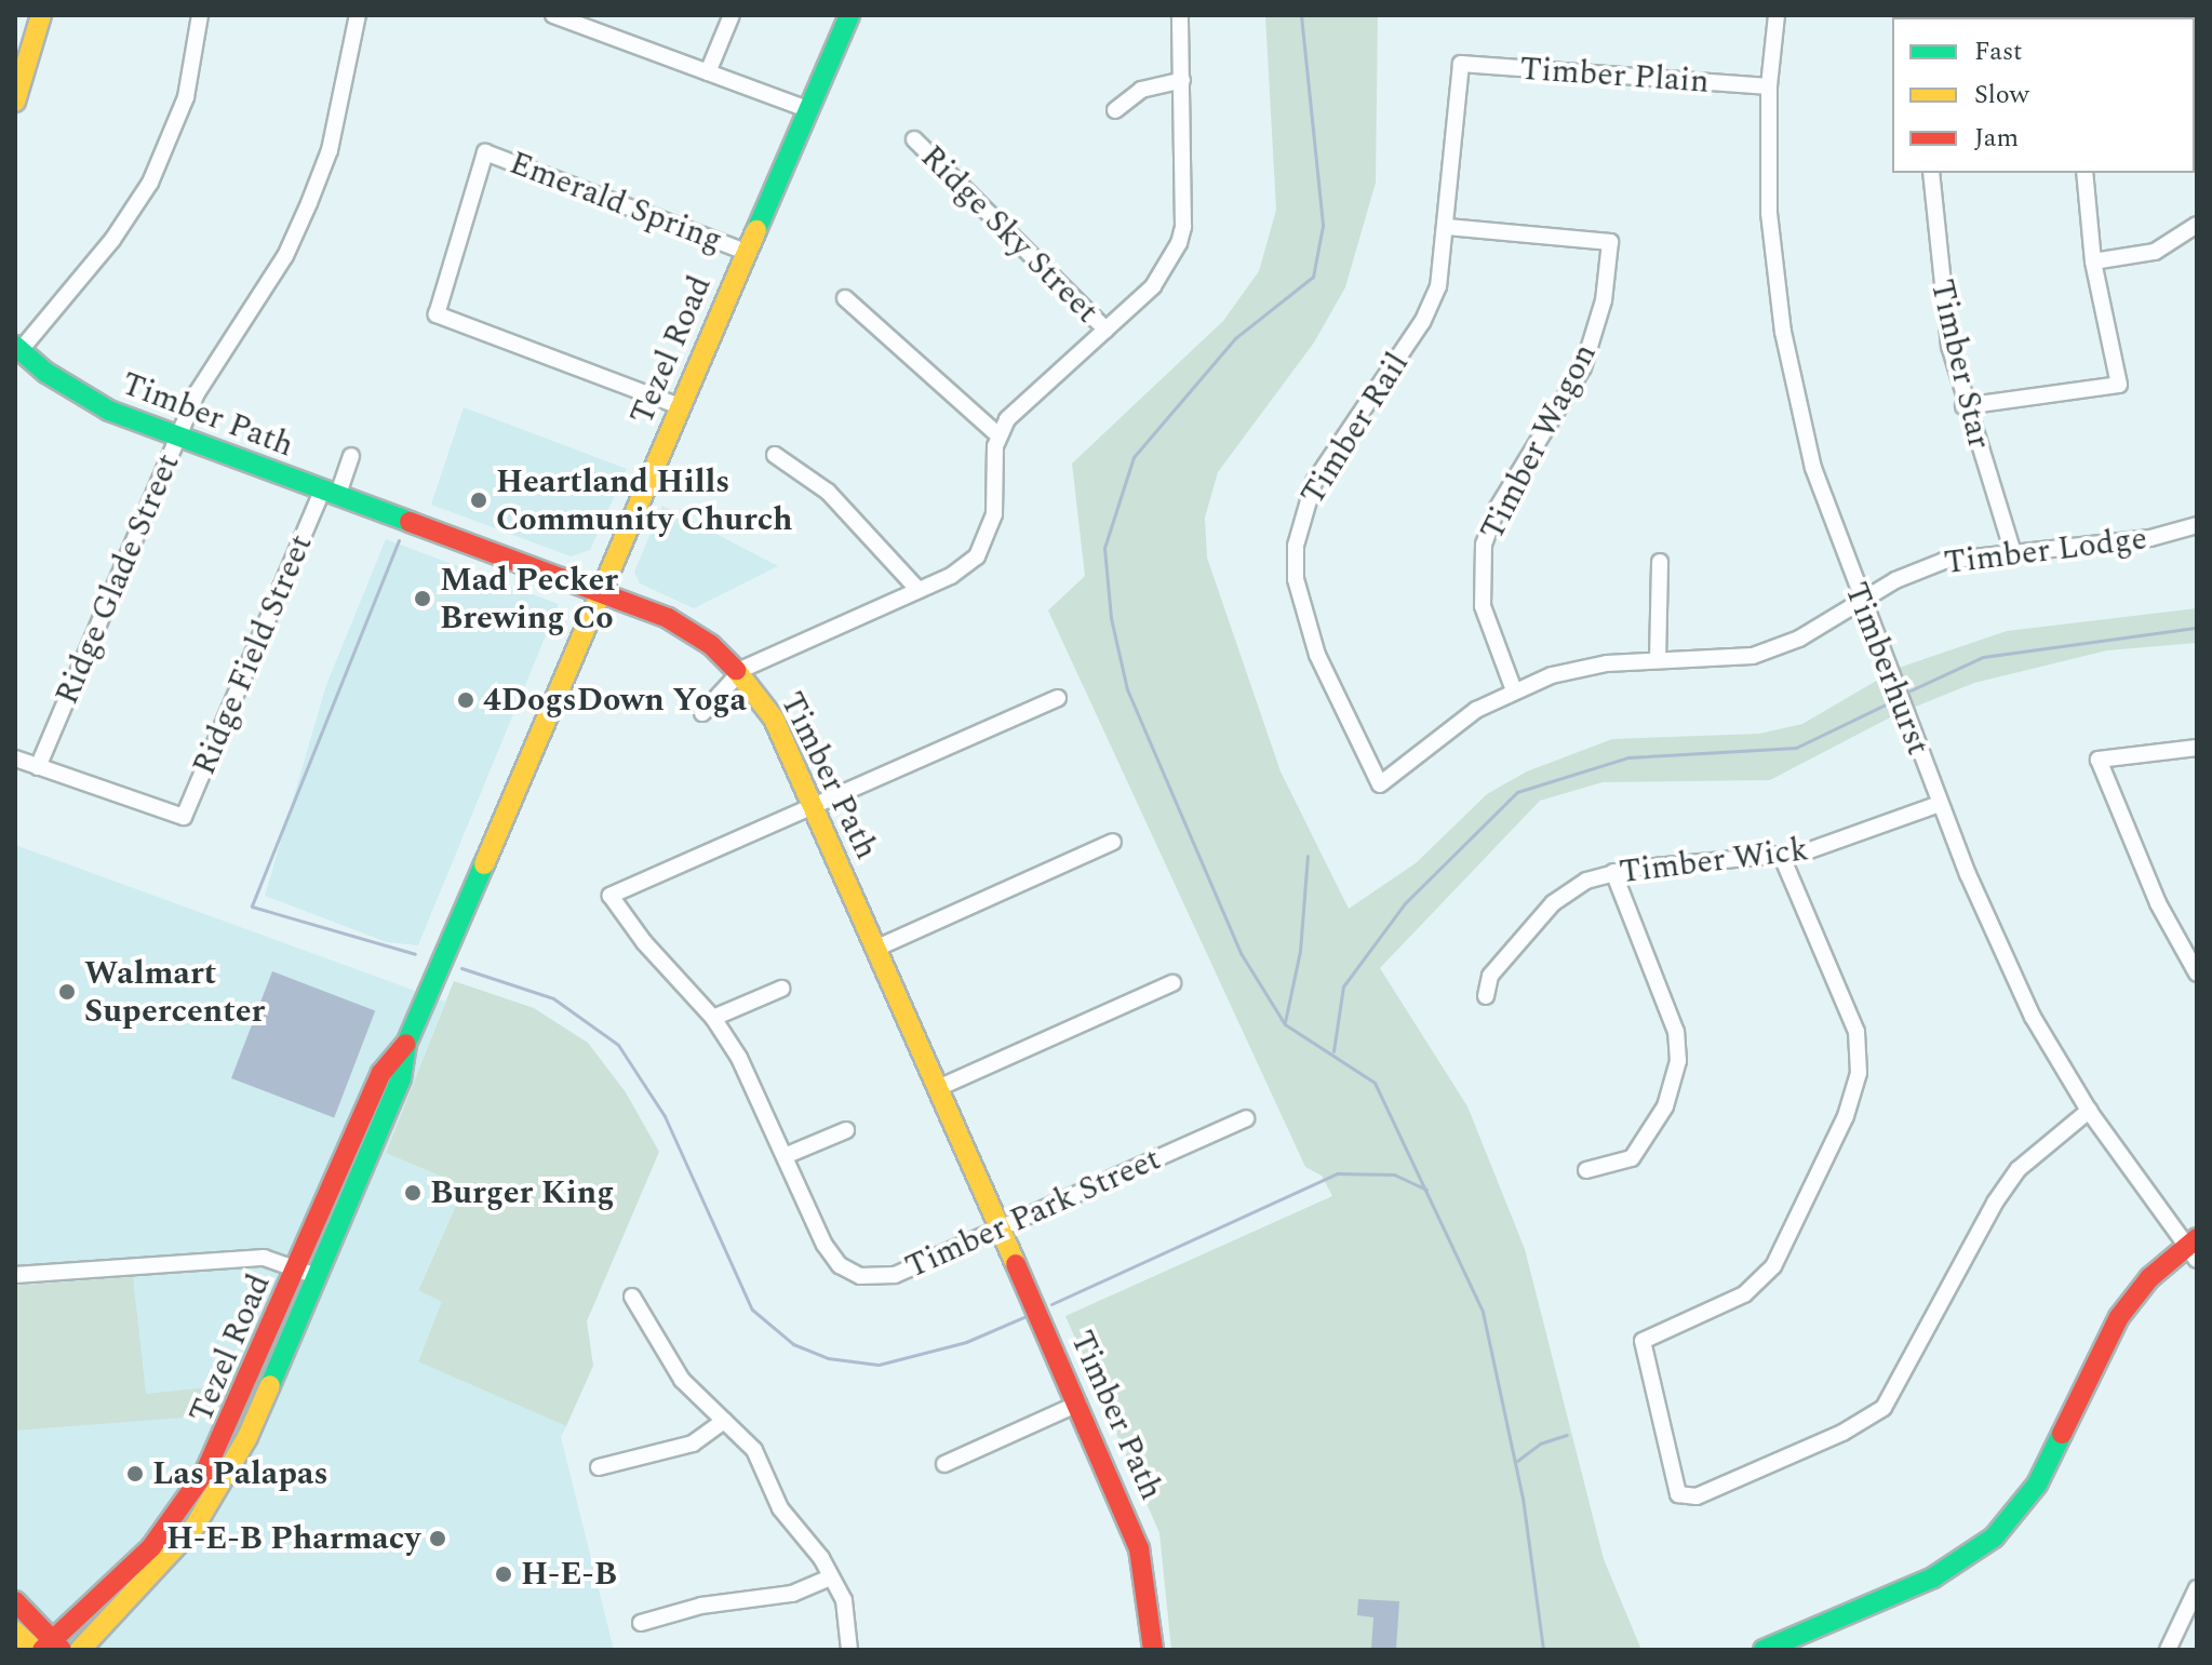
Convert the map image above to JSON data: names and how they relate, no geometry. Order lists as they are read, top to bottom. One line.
{"streets":{"street":["Timber Plain","Emerald Spring","Ridge Sky Street","Tezel Road","Timber Star","Timber Path","Timber Rail","Timber Wagon","Timber Lodge","Ridge Glade Street","Ridge Field Street","Timberhurst","Timber Wick","Timber Park Street"]},"crossings":[["Timber Plain","Timber Rail"],["Timber Plain","Timberhurst"],["Emerald Spring","Tezel Road"],["Tezel Road","Timber Path"],["Timber Star","Timber Lodge"],["Timber Path","Ridge Glade Street"],["Timber Path","Ridge Field Street"],["Timber Path","Timber Park Street"],["Timber Rail","Timber Wagon"],["Timber Rail","Timber Lodge"],["Timber Wagon","Timber Lodge"],["Timber Lodge","Timberhurst"],["Ridge Glade Street","Ridge Field Street"],["Timberhurst","Timber Wick"]],"places":["Heartland Hills Community Church","Mad Pecker Brewing Co","4DogsDown Yoga","Walmart Supercenter","Burger King","Las Palapas","H-E-B Pharmacy","H-E-B"],"legend":["Fast","Slow","Jam"]}
